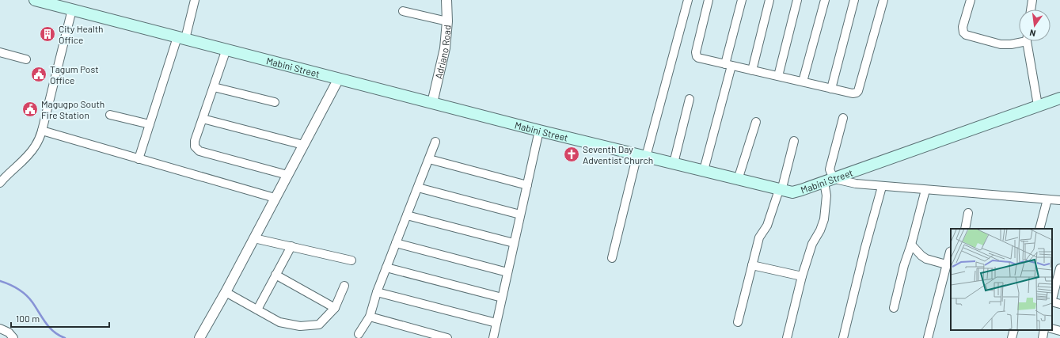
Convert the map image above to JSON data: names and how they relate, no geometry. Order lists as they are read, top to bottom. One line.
{"streets":{"main road":["Mabini Street"],"street":["Adriano Road"]},"crossings":[["Adriano Road","Mabini Street"]],"places":{"building":["City Health Office"],"public building":["Tagum Post Office","Magugpo South Fire Station"],"church":["Seventh Day Adventist Church"]},"scale_bar":"100 m","north":"bottom"}
